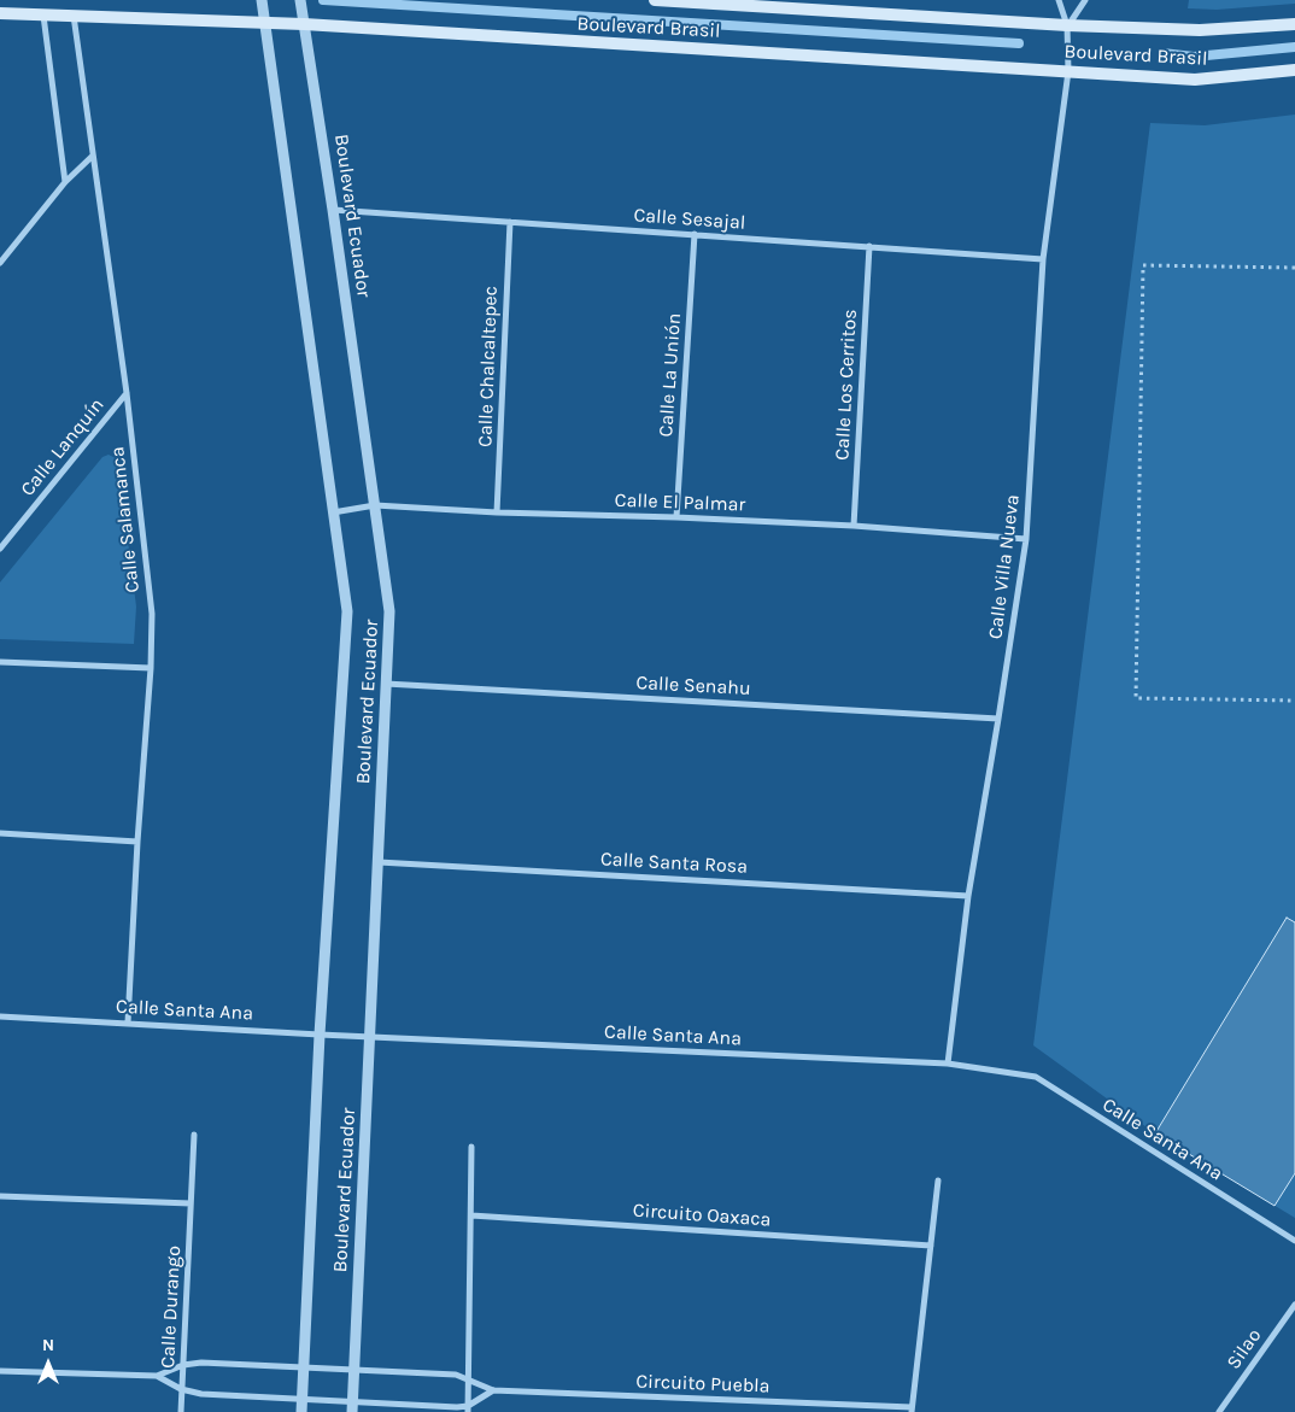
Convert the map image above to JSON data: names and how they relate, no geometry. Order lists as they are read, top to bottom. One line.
{"streets":{"main road":["Boulevard Brasil"],"street":["Boulevard Ecuador","Calle Sesajal","Calle Chalcaltepec","Calle La Unión","Calle Los Cerritos","Calle Lanquín","Calle El Palmar","Calle Salamanca","Calle Villa Nueva","Calle Senahu","Calle Santa Rosa","Calle Santa Ana","Circuito Oaxaca","Calle Durango","Silao","Circuito Puebla"]},"crossings":[["Boulevard Brasil","Boulevard Ecuador"],["Boulevard Brasil","Calle Salamanca"],["Boulevard Brasil","Calle Villa Nueva"],["Boulevard Ecuador","Calle Sesajal"],["Boulevard Ecuador","Calle El Palmar"],["Boulevard Ecuador","Calle Senahu"],["Boulevard Ecuador","Calle Santa Rosa"],["Boulevard Ecuador","Calle Santa Ana"],["Boulevard Ecuador","Circuito Puebla"],["Calle Sesajal","Calle Chalcaltepec"],["Calle Sesajal","Calle La Unión"],["Calle Sesajal","Calle Los Cerritos"],["Calle Sesajal","Calle Villa Nueva"],["Calle Chalcaltepec","Calle El Palmar"],["Calle La Unión","Calle El Palmar"],["Calle Los Cerritos","Calle El Palmar"],["Calle Lanquín","Calle Salamanca"],["Calle El Palmar","Calle Villa Nueva"],["Calle Salamanca","Calle Santa Ana"],["Calle Villa Nueva","Calle Senahu"],["Calle Villa Nueva","Calle Santa Rosa"],["Calle Villa Nueva","Calle Santa Ana"],["Calle Durango","Circuito Puebla"]],"north":"top"}
